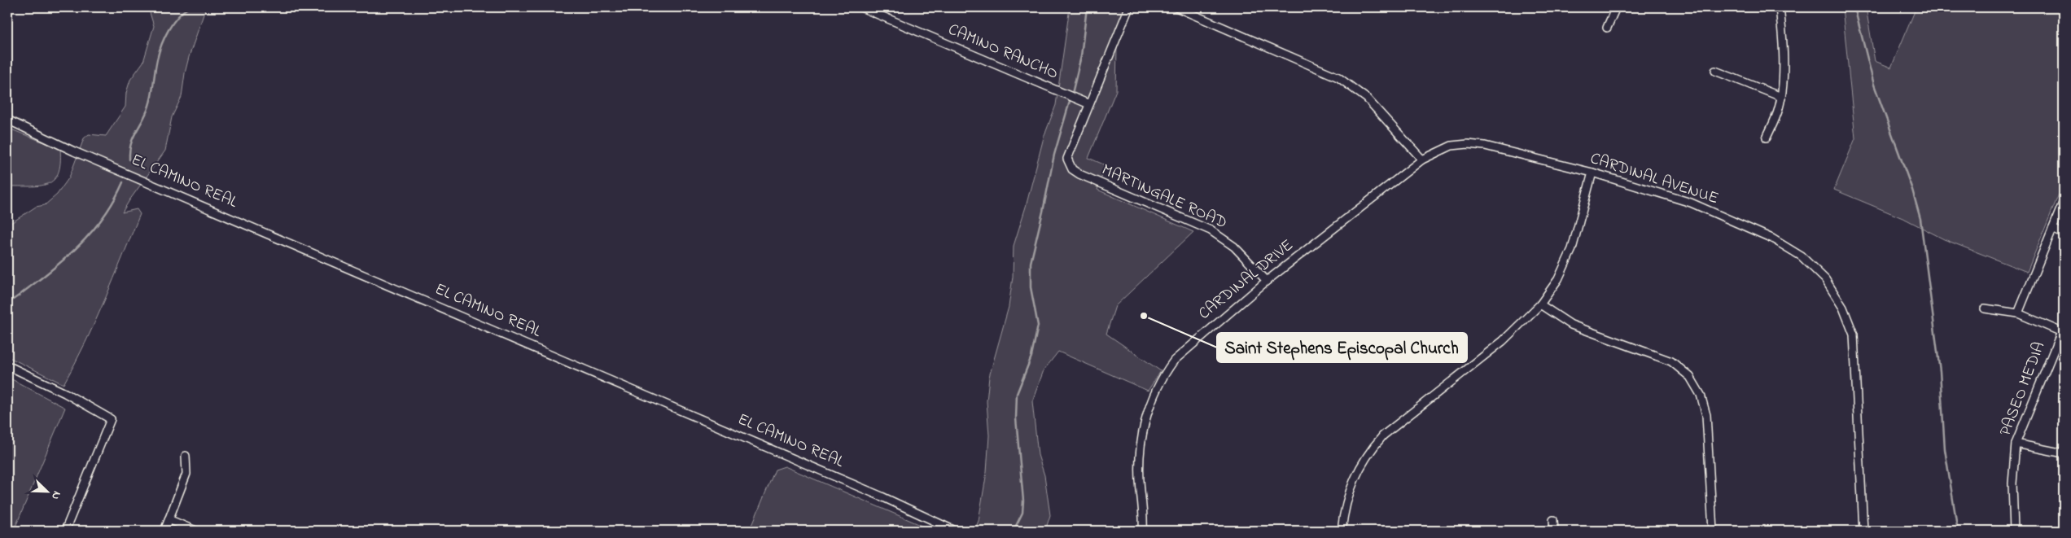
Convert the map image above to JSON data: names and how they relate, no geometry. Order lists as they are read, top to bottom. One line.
{"streets":{"street":["CAMINO RANCHO","CARDINAL AVENUE","EL CAMINO REAL","MARTINGALE ROAD","CARDINAL DRIVE","PASEO MEDIA"]},"crossings":[["CAMINO RANCHO","MARTINGALE ROAD"],["CARDINAL AVENUE","CARDINAL DRIVE"],["MARTINGALE ROAD","CARDINAL DRIVE"]],"places":["Saint Stephens Episcopal Church"],"north":"bottom right"}
